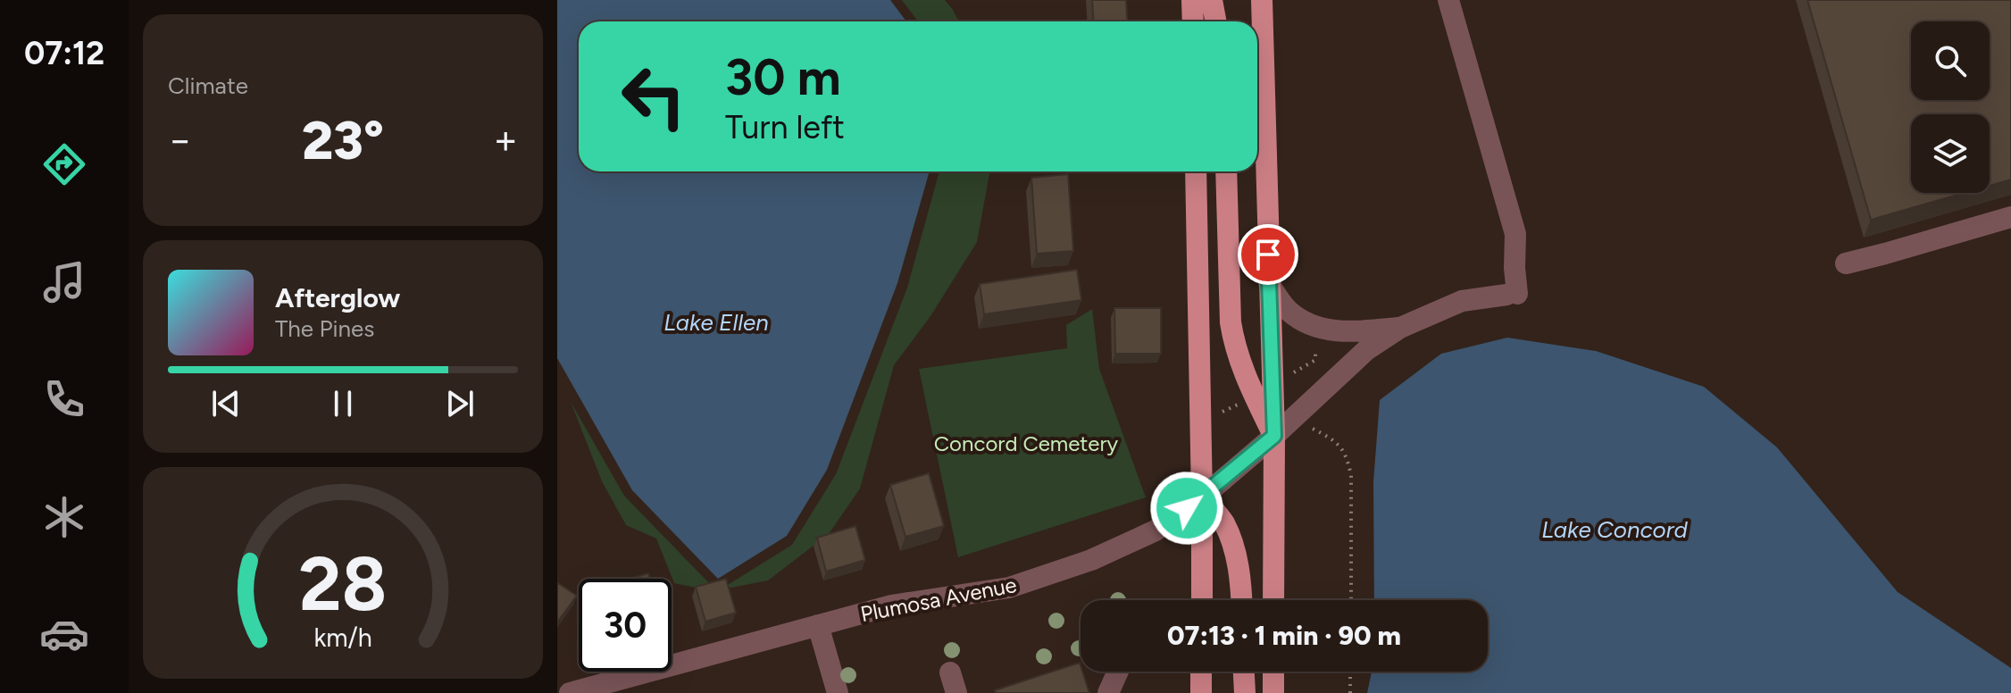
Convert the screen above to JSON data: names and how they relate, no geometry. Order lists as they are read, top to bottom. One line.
{"streets":{"street":["Plumosa Avenue"]},"water":["Lake Ellen","Lake Concord"],"parks":["Concord Cemetery"],"page":{"tabs":"07:12","tile":"Climate","turn":["30 m","Turn left"],"heat":["−","23°","+"],"song":["Afterglow","The Pines"],"limit":"30","trip":"07:13 · 1 min · 90 m","gauge":["28","km/h"]}}
